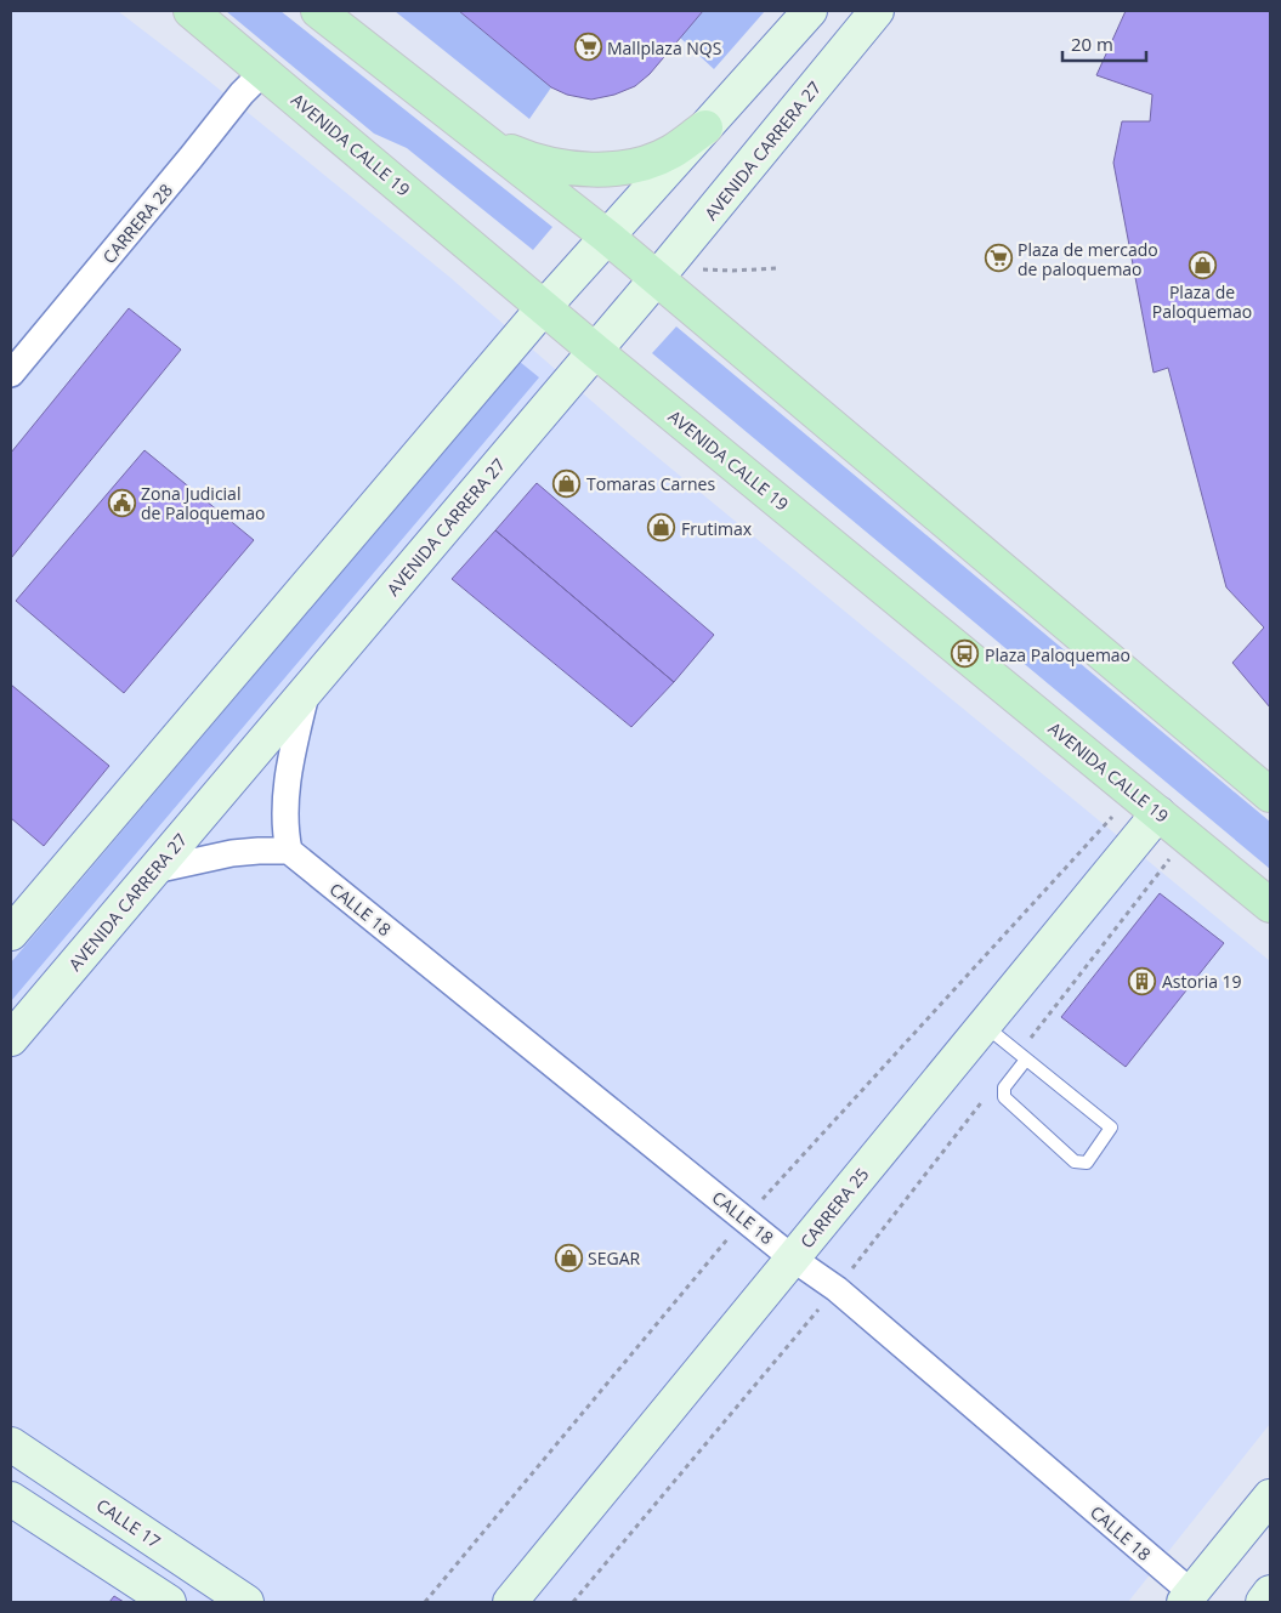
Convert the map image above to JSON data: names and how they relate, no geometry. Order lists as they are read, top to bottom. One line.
{"streets":{"main road":["AVENIDA CALLE 19"],"street":["AVENIDA CARRERA 27","CARRERA 28","CALLE 18","CARRERA 25","CALLE 17"]},"crossings":[["AVENIDA CALLE 19","AVENIDA CARRERA 27"],["AVENIDA CALLE 19","CARRERA 28"],["AVENIDA CALLE 19","CARRERA 25"],["CALLE 18","CARRERA 25"]],"places":{"supermarket":["Mallplaza NQS","Plaza de mercado de paloquemao"],"shop":["Plaza de Paloquemao","Tomaras Carnes","Frutimax","SEGAR"],"public building":["Zona Judicial de Paloquemao"],"bus stop":["Plaza Paloquemao"],"building":["Astoria 19"]},"scale_bar":"20 m"}
